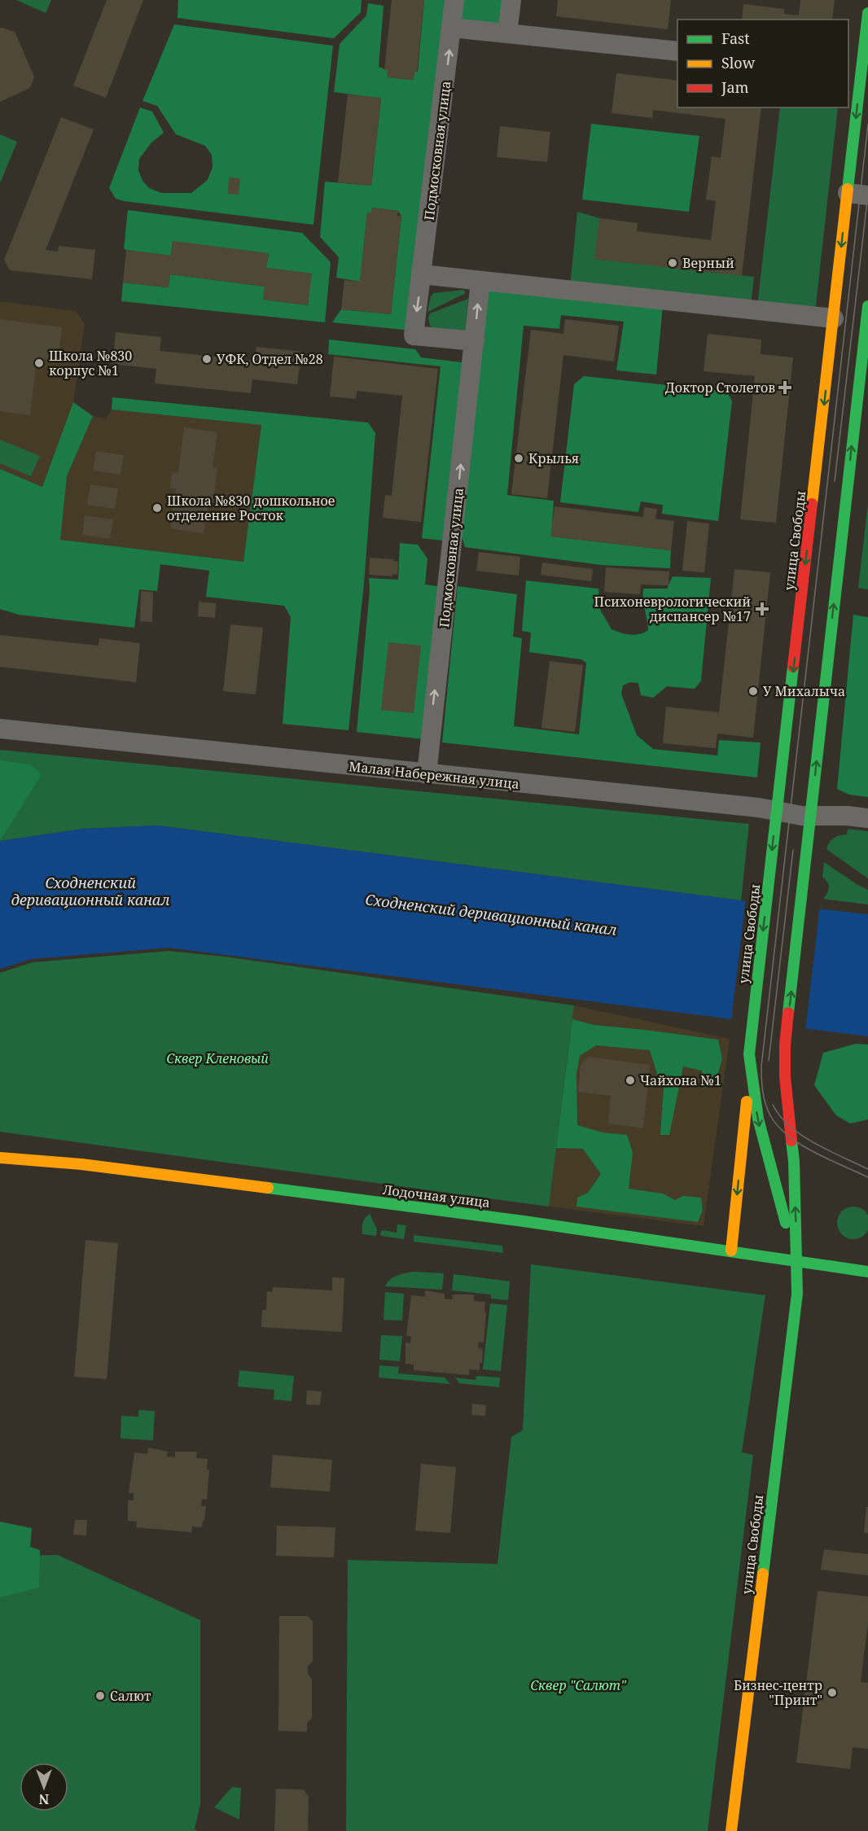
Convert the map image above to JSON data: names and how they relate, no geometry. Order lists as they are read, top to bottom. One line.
{"streets":{"main road":["улица Свободы","Лодочная улица"],"street":["Подмосковная улица","Малая Набережная улица"]},"crossings":[["Подмосковная улица","Малая Набережная улица"],["улица Свободы","Малая Набережная улица"],["улица Свободы","Лодочная улица"]],"water":["Сходненский деривационный канал"],"parks":["Сквер Кленовый","Сквер \"Салют\""],"places":{"other":["Верный","УФК, Отдел №28","Школа №830 корпус №1","Крылья","Школа №830 дошкольное отделение Росток","У Михалыча","Чайхона №1","Бизнес-центр \"Принт\"","Салют"],"health":["Доктор Столетов","Психоневрологический диспансер №17"]},"legend":["Fast","Slow","Jam"],"north":"bottom"}
